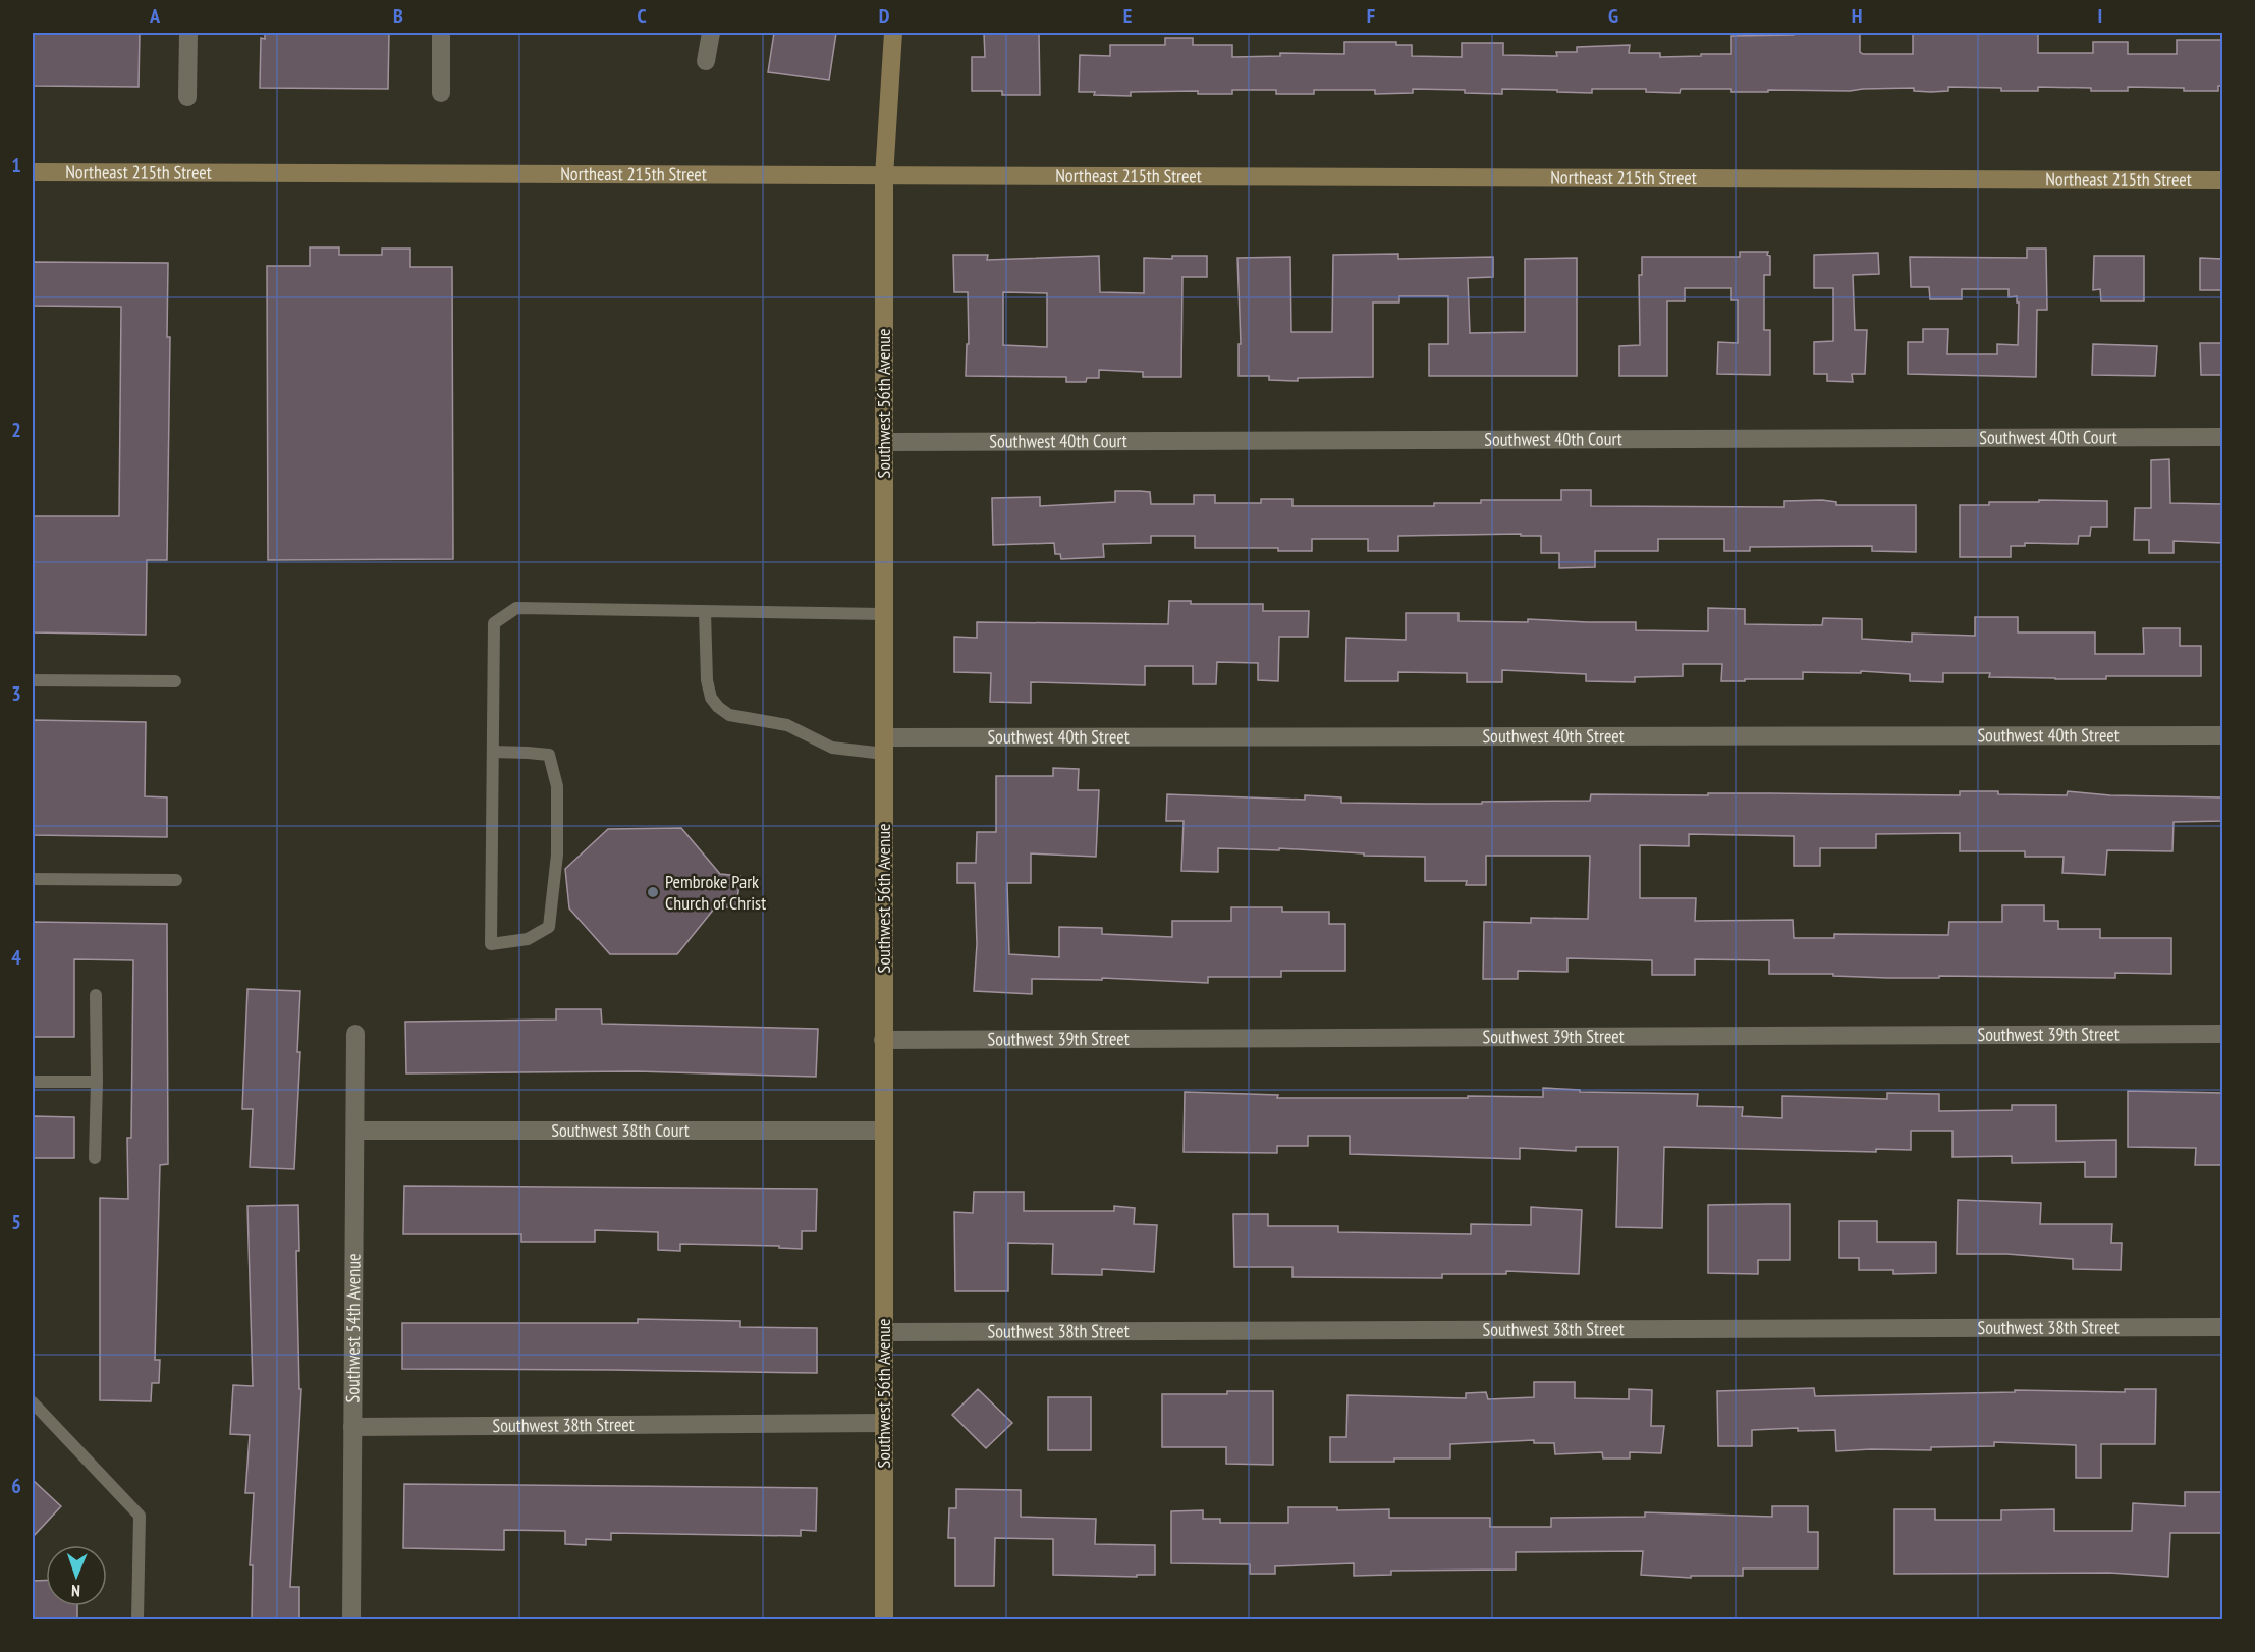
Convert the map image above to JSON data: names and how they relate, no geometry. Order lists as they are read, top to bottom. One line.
{"streets":{"street":["Northeast 215th Street","Southwest 56th Avenue","Southwest 40th Court","Southwest 40th Street","Southwest 39th Street","Southwest 38th Court","Southwest 54th Avenue","Southwest 38th Street"]},"crossings":[["Northeast 215th Street","Southwest 56th Avenue"],["Southwest 56th Avenue","Southwest 40th Court"],["Southwest 56th Avenue","Southwest 40th Street"],["Southwest 56th Avenue","Southwest 39th Street"],["Southwest 56th Avenue","Southwest 38th Court"],["Southwest 56th Avenue","Southwest 38th Street"],["Southwest 38th Court","Southwest 54th Avenue"],["Southwest 54th Avenue","Southwest 38th Street"]],"places":["Pembroke Park Church of Christ"],"north":"bottom","grid":{"columns":["A","B","C","D","E","F","G","H","I"],"rows":["1","2","3","4","5","6"]}}
